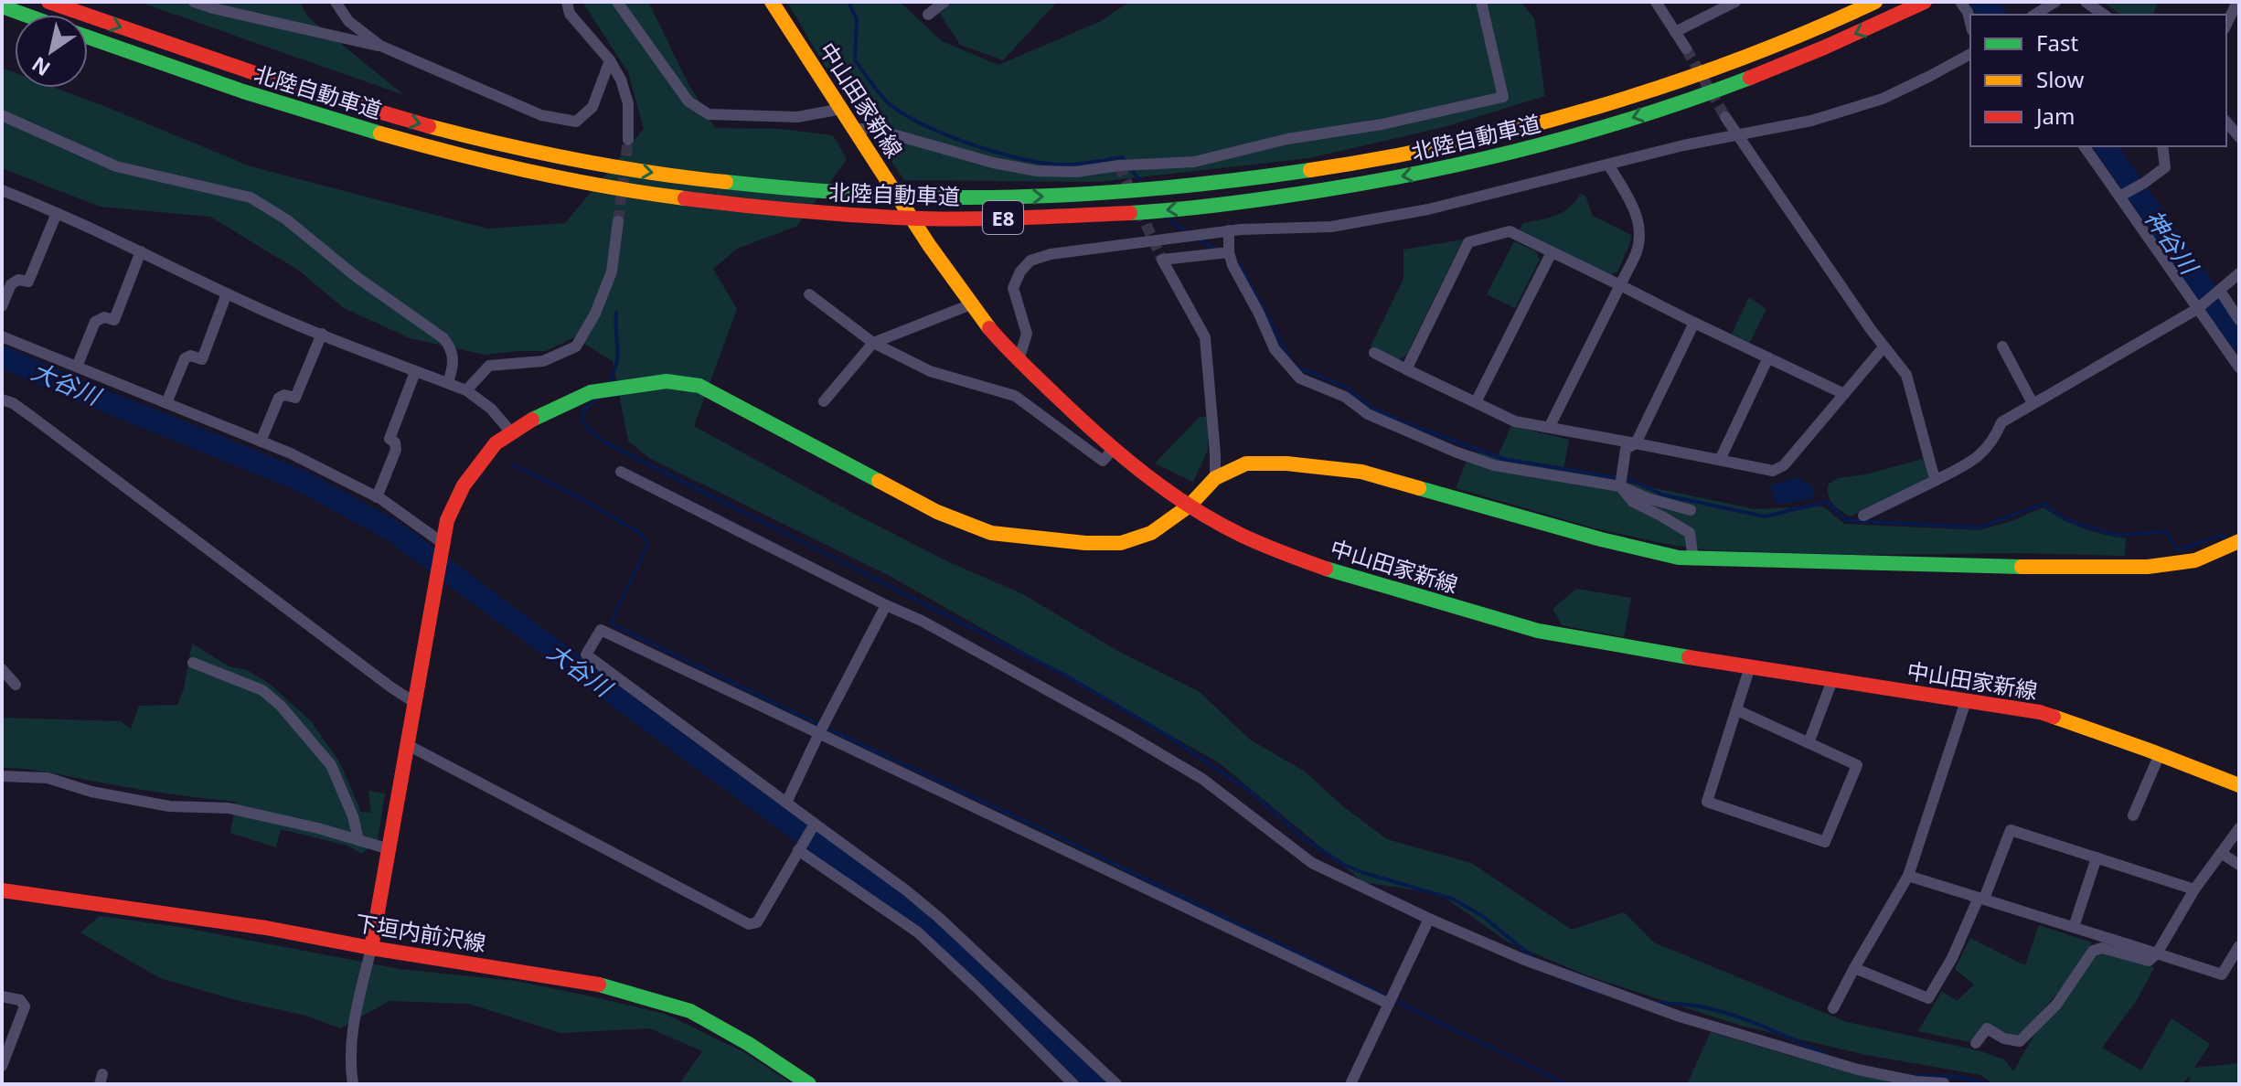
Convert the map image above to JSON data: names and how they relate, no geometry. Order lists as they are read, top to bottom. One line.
{"streets":{"main road":["北陸自動車道","中山田家新線","E8","下垣内前沢線"]},"water":["神谷川","大谷川"],"legend":["Fast","Slow","Jam"],"north":"bottom left"}
